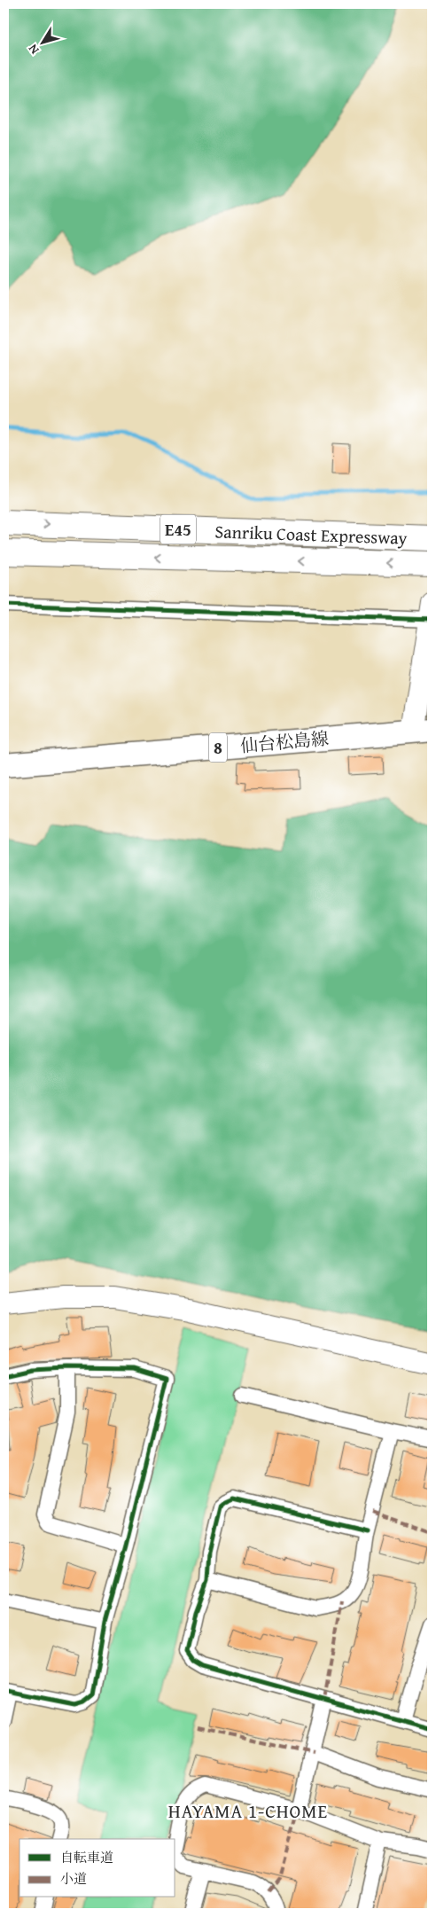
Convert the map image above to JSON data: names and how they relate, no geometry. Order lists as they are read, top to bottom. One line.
{"streets":{"highway":["E45","Sanriku Coast Expressway"],"main road":["仙台松島線","8"]},"districts":["HAYAMA 1-CHOME"],"legend":["自転車道","小道"],"north":"bottom left"}
